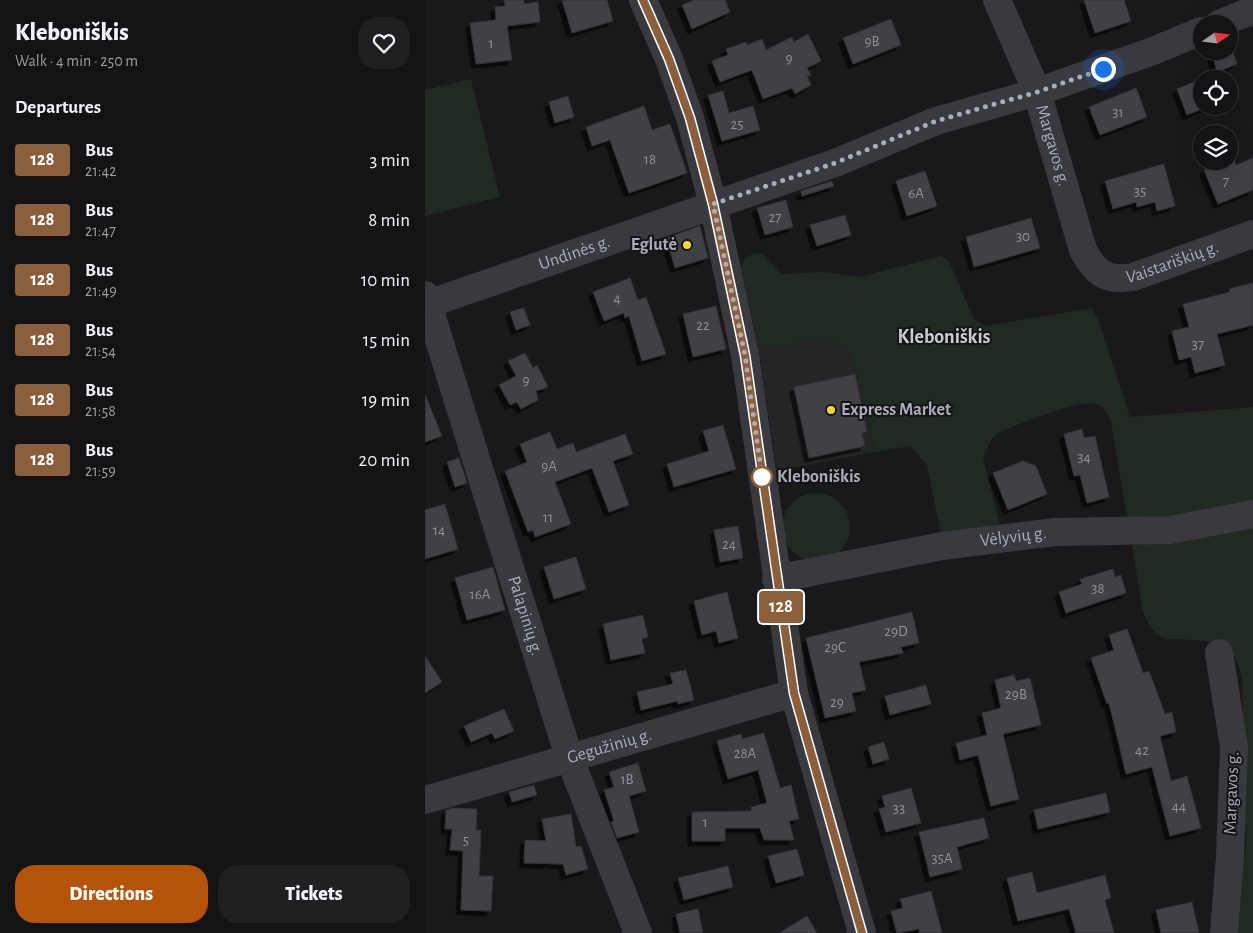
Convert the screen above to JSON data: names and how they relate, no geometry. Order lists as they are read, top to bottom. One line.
{"streets":{"street":["Margavos g.","Undinės g.","Vaistariškių g.","Vėlyvių g.","Palapinių g.","Gegužinių g."]},"crossings":[["Margavos g.","Undinės g."],["Margavos g.","Vaistariškių g."],["Undinės g.","Palapinių g."],["Palapinių g.","Gegužinių g."]],"districts":["Kleboniškis"],"places":["Eglutė","Express Market","Kleboniškis"],"lines":["bus line 128"],"house_numbers":["9B","1","9","31","25","18","7","35","6A","27","30","4","22","37","9","34","9A","11","14","24","38","16A","29D","29C","29B","29","42","28A","1B","44","33","1","5","35A"],"north":"right","page":{"heading":[["Kleboniškis","Walk · 4 min · 250 m"],"Departures"],"on_map":"128","list":[{"mark":"128","name":"Bus","note":"21:42","value":"3 min"},{"mark":"128","name":"Bus","note":"21:47","value":"8 min"},{"mark":"128","name":"Bus","note":"21:49","value":"10 min"},{"mark":"128","name":"Bus","note":"21:54","value":"15 min"},{"mark":"128","name":"Bus","note":"21:58","value":"19 min"},{"mark":"128","name":"Bus","note":"21:59","value":"20 min"}],"buttons":["Directions","Tickets"]}}
